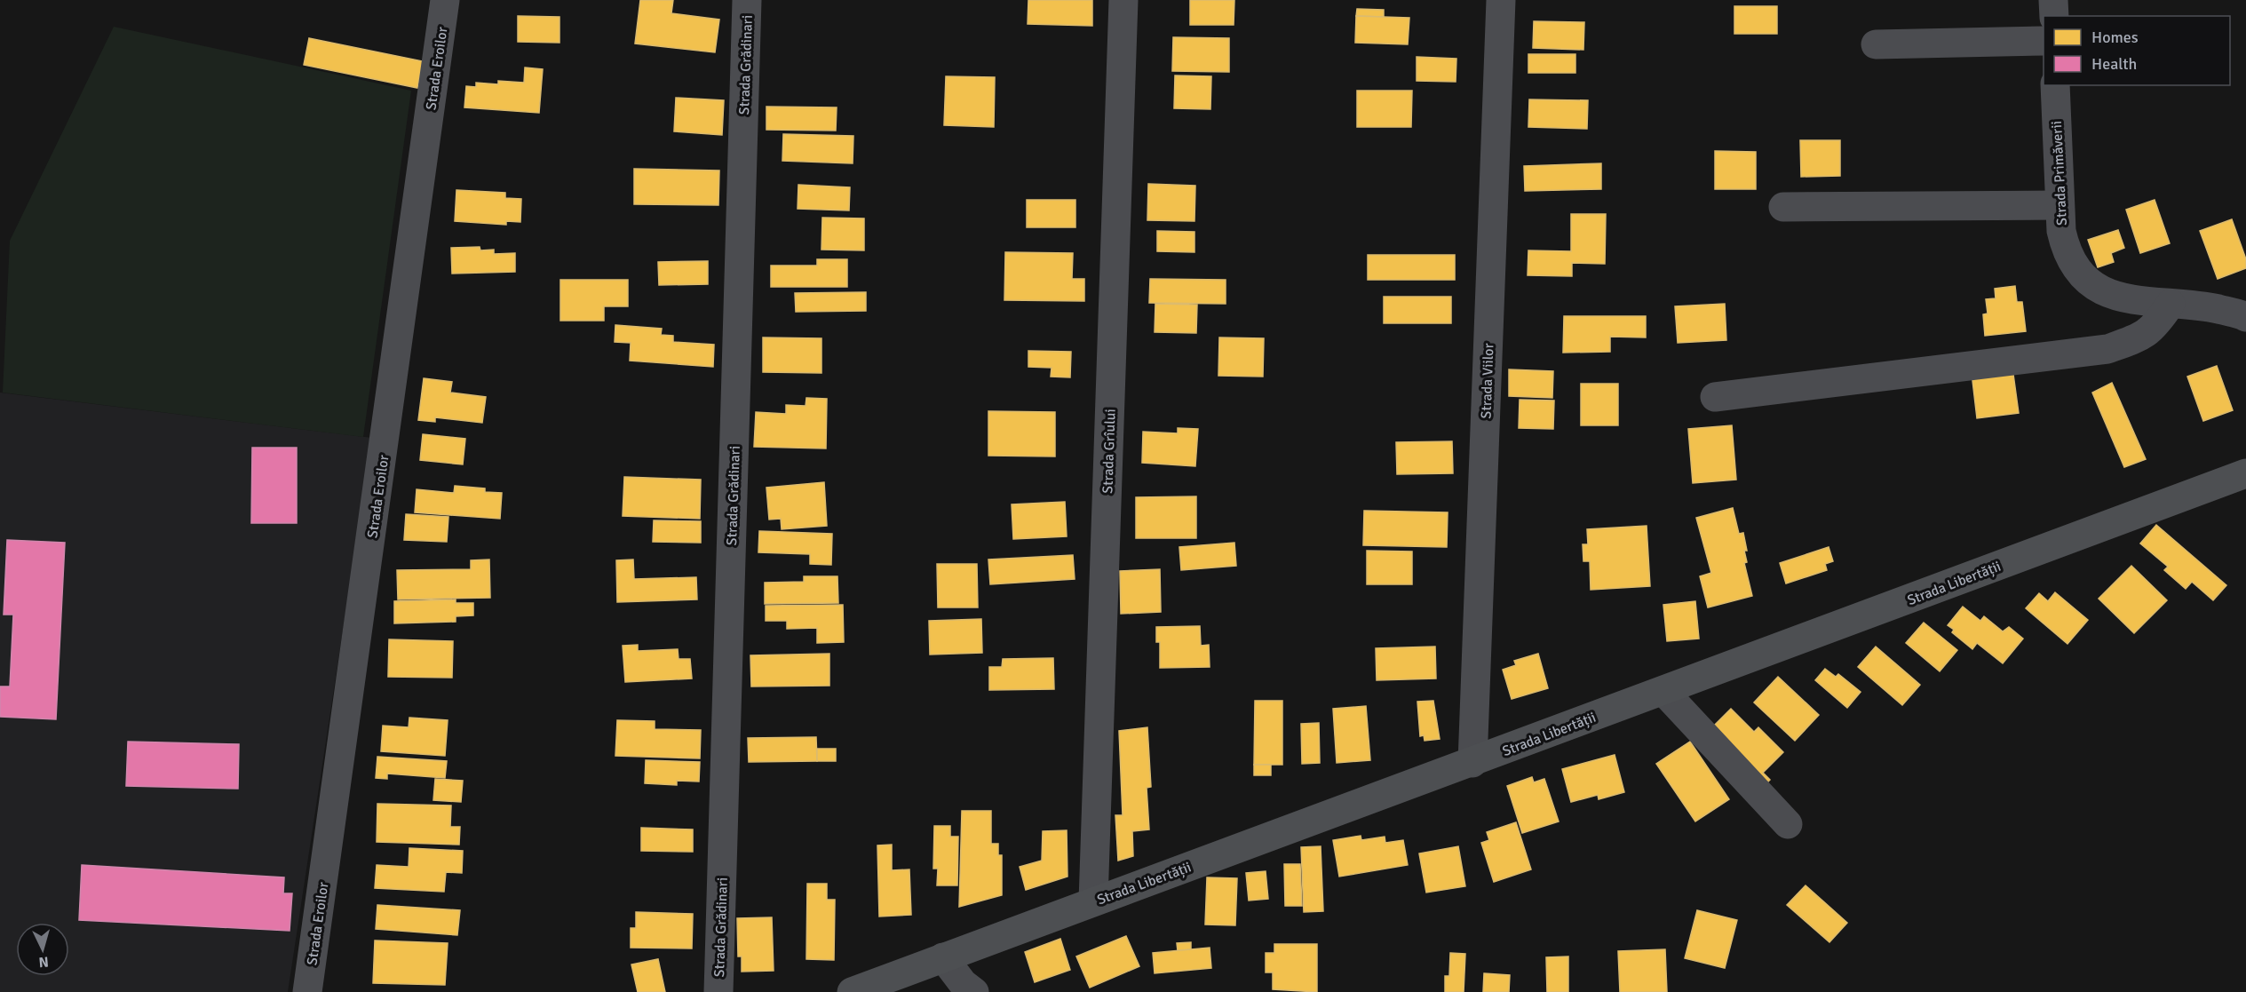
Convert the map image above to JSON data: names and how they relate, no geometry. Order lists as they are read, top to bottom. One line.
{"streets":{"main road":["Strada Libertății"],"street":["Strada Grădinari","Strada Eroilor","Strada Primăverii","Strada Viilor","Strada Grîului"]},"crossings":[["Strada Viilor","Strada Libertății"],["Strada Grîului","Strada Libertății"]],"legend":["Homes","Health"],"north":"bottom"}
